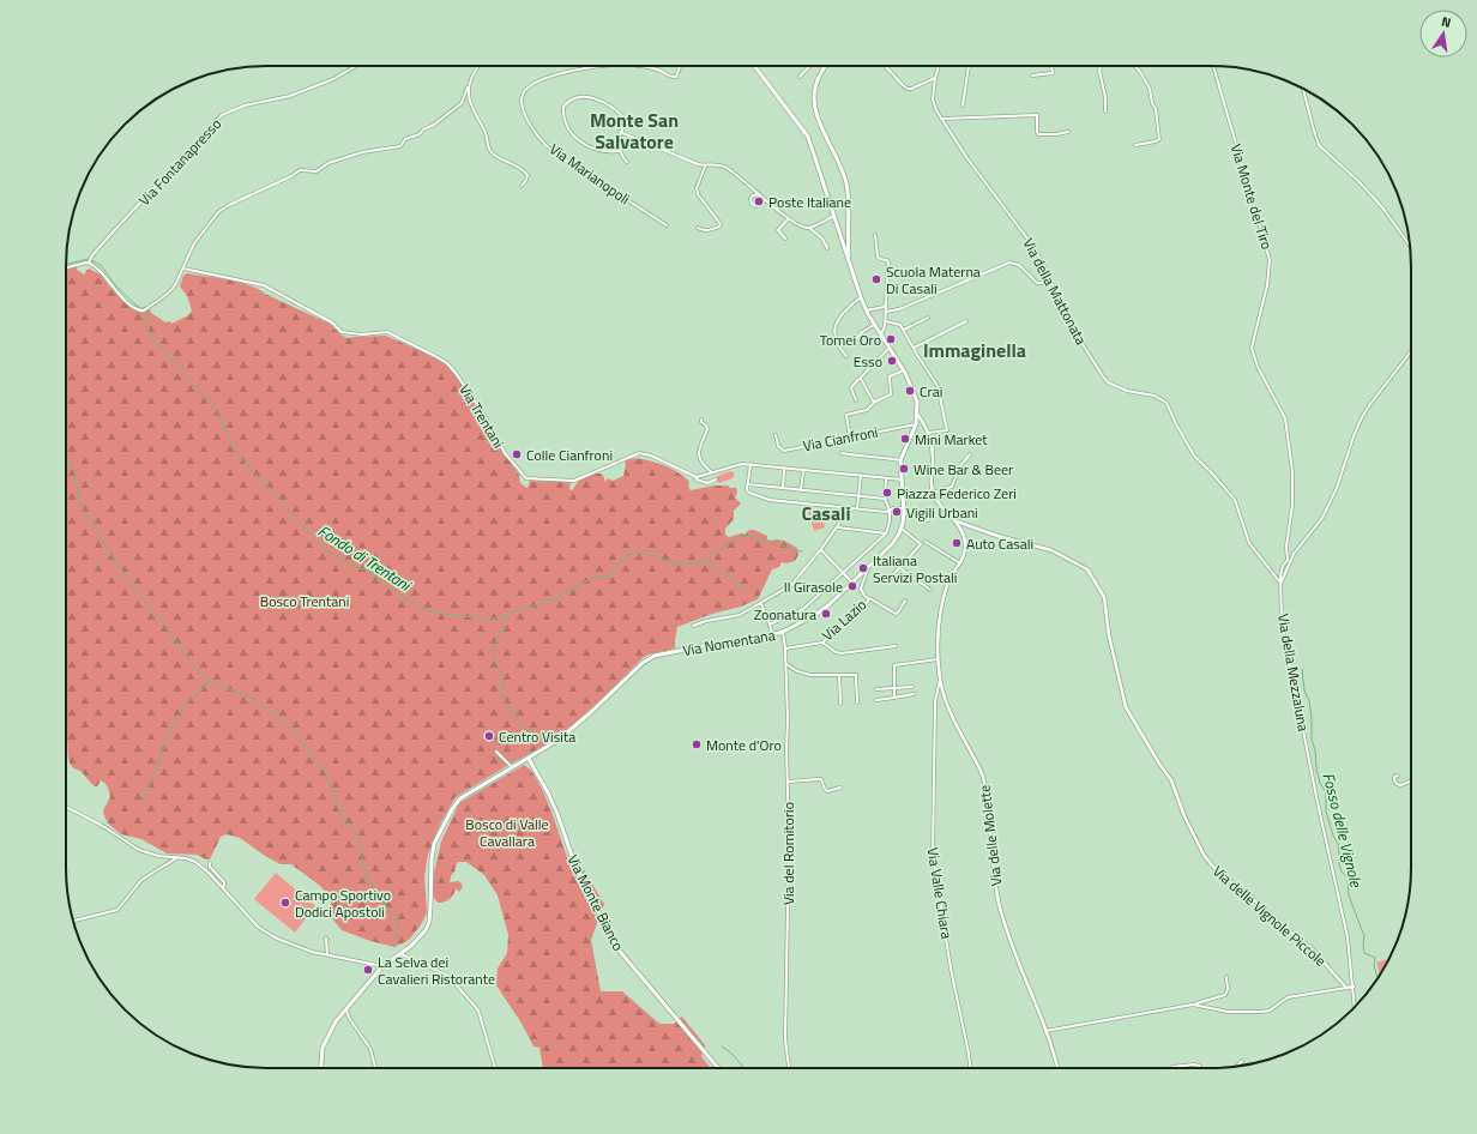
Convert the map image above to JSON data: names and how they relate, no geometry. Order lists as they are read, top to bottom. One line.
{"streets":{"main road":["Via Nomentana","Via Monte Bianco"],"street":["Via Fontanapresso","Via Marianopoli","Via Monte del Tiro","Via della Mattonata","Via Trentani","Via Cianfroni","Via Lazio","Via della Mezzaluna","Via delle Molette","Via del Romitorio","Via Valle Chiara","Via delle Vignole Piccole"]},"crossings":[["Via Monte del Tiro","Via della Mattonata"],["Via Monte del Tiro","Via della Mezzaluna"],["Via della Mattonata","Via della Mezzaluna"],["Via Cianfroni","Via Nomentana"],["Via Lazio","Via Nomentana"],["Via Lazio","Via del Romitorio"],["Via Nomentana","Via del Romitorio"],["Via Nomentana","Via Monte Bianco"],["Via delle Molette","Via Valle Chiara"],["Via delle Molette","Via delle Vignole Piccole"]],"districts":["Monte San Salvatore","Immaginella","Casali"],"water":["Fondo di Trentani","Fosso delle Vignole"],"parks":["Bosco Trentani","Bosco di Valle Cavallara"],"places":["Poste Italiane","Scuola Materna Di Casali","Tomei Oro","Esso","Crai","Mini Market","Colle Cianfroni","Wine Bar & Beer","Piazza Federico Zeri","Vigili Urbani","Auto Casali","Italiana Servizi Postali","Il Girasole","Zoonatura","Centro Visita","Monte d'Oro","Campo Sportivo Dodici Apostoli","La Selva dei Cavalieri Ristorante"],"north":"top"}
